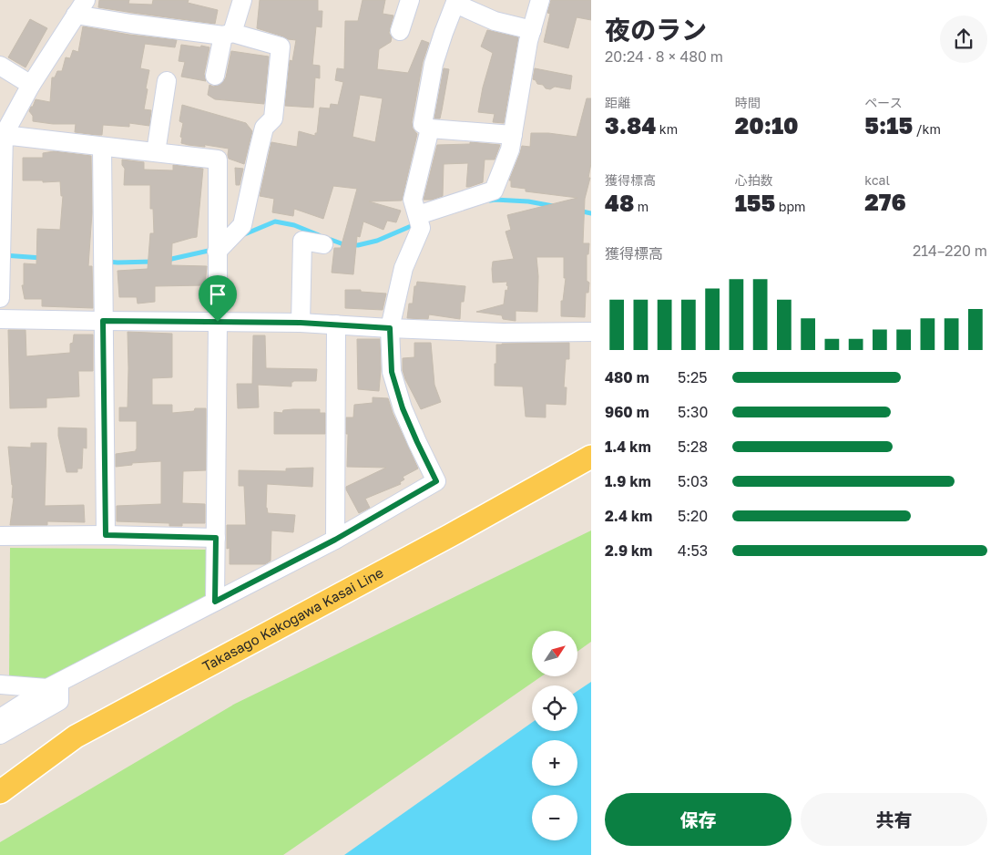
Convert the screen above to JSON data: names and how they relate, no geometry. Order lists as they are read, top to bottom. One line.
{"streets":{"main road":["Takasago Kakogawa Kasai Line"]},"north":"top right","page":{"heading":["夜のラン","20:24 · 8 × 480 m"],"stats":[["距離","3.84 km"],["時間","20:10"],["ペース","5:15 /km"],["獲得標高","48 m"],["心拍数","155 bpm"],["kcal","276"]],"chart":["獲得標高","214–220 m"],"list":[{"name":"480 m","note":"5:25"},{"name":"960 m","note":"5:30"},{"name":"1.4 km","note":"5:28"},{"name":"1.9 km","note":"5:03"},{"name":"2.4 km","note":"5:20"},{"name":"2.9 km","note":"4:53"}],"map_buttons":["+","−"],"buttons":["保存","共有"]}}
